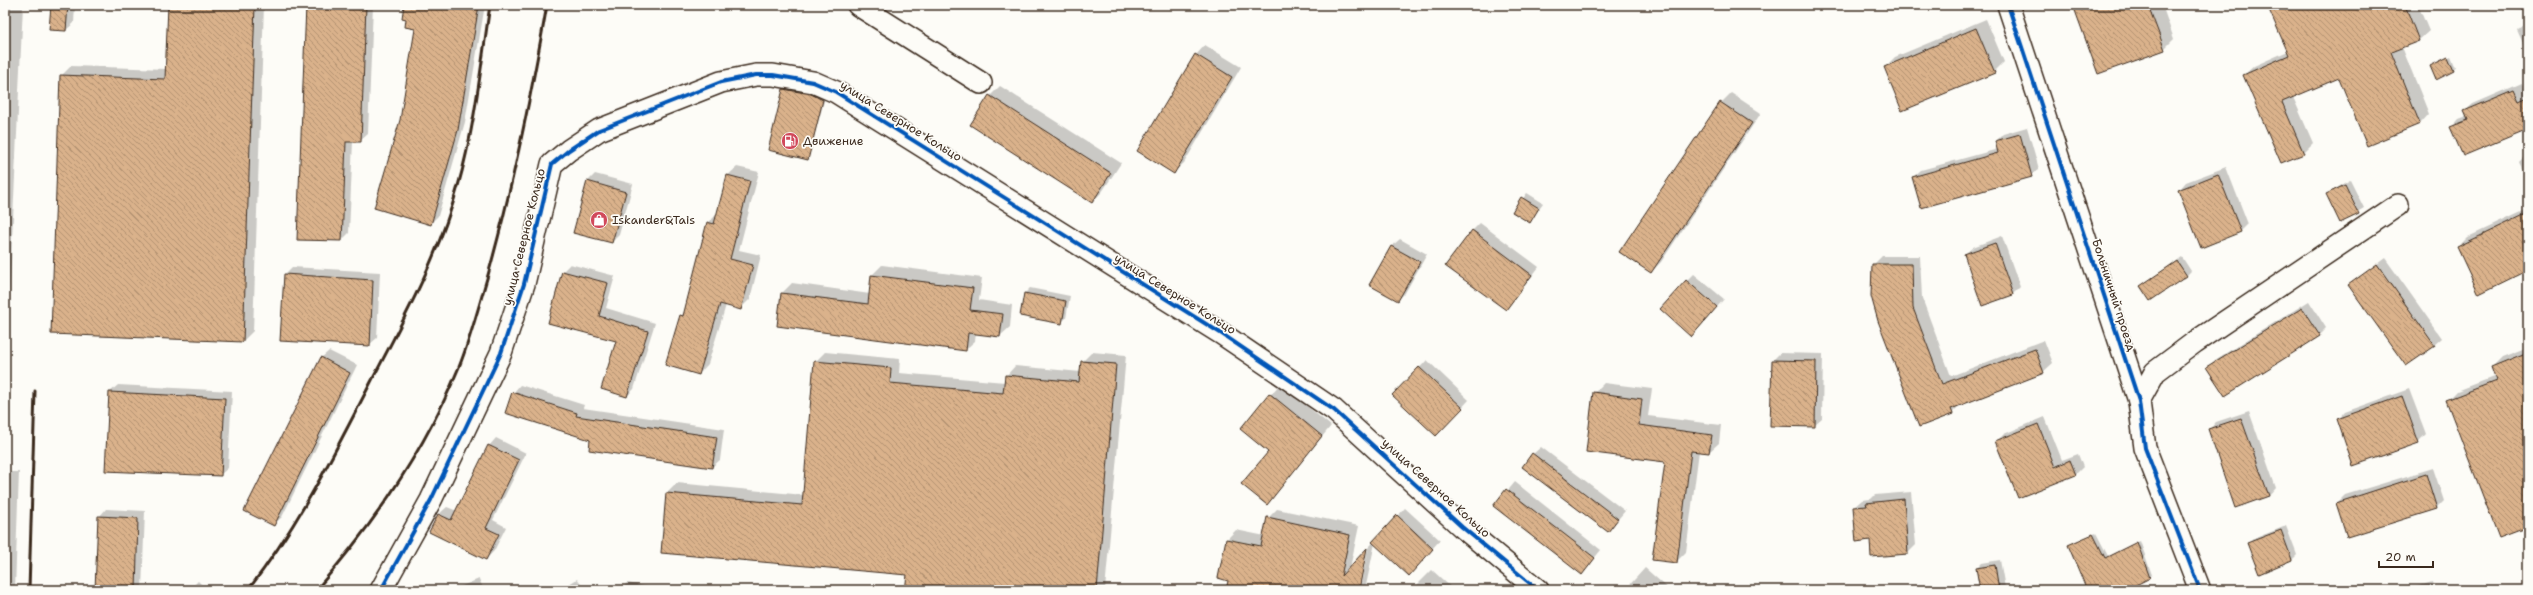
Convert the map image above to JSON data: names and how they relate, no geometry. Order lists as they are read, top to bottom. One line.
{"streets":{"street":["улица Северное Кольцо","Больничный проезд"]},"places":{"fuel station":["Движение"],"shop":["Iskander&Tais"]},"scale_bar":"20 m"}
